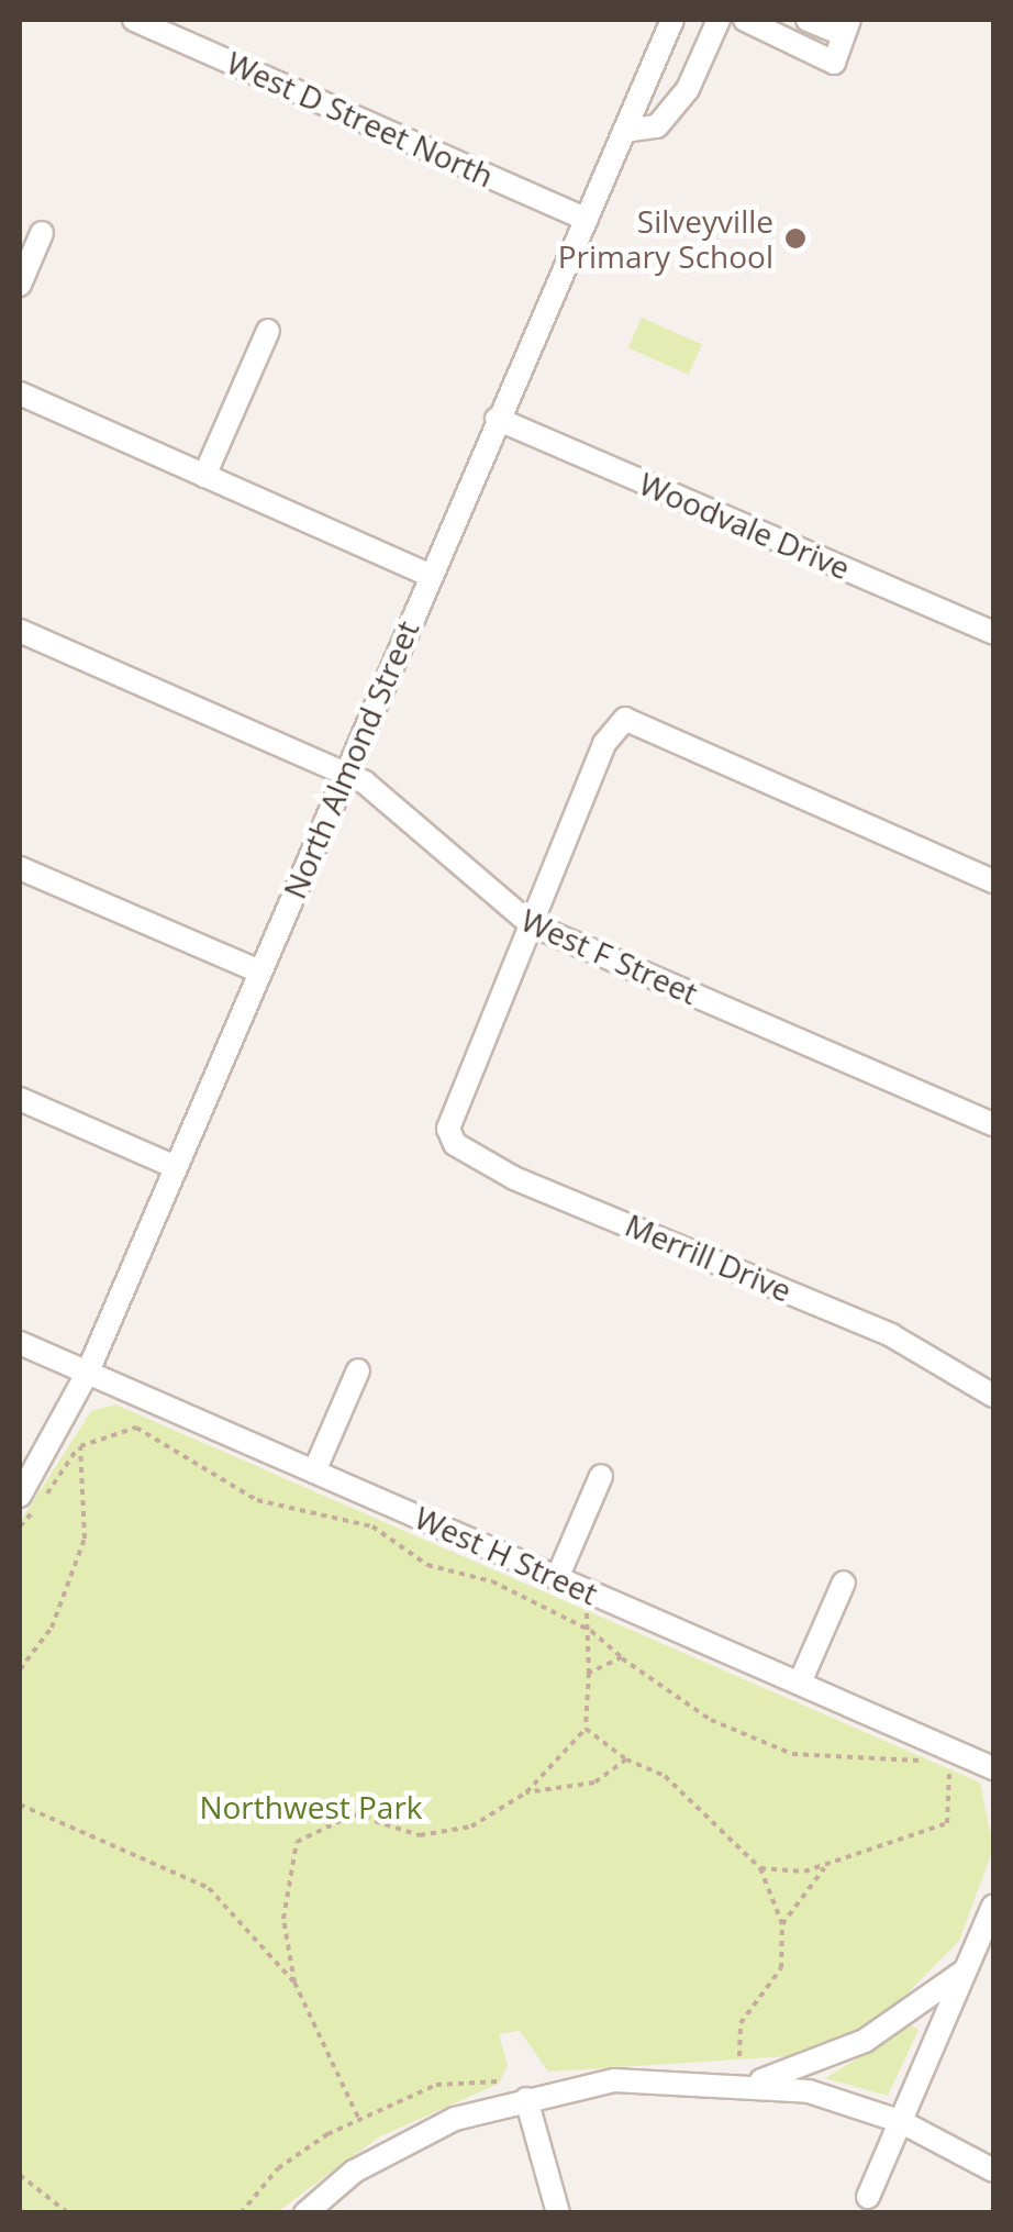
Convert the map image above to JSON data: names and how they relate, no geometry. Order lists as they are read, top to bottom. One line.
{"streets":{"street":["West D Street North","Woodvale Drive","North Almond Street","West F Street","Merrill Drive","West H Street"]},"crossings":[["West D Street North","North Almond Street"],["Woodvale Drive","North Almond Street"],["North Almond Street","West F Street"],["North Almond Street","West H Street"],["West F Street","Merrill Drive"]],"parks":["Northwest Park"],"places":["Silveyville Primary School"]}
